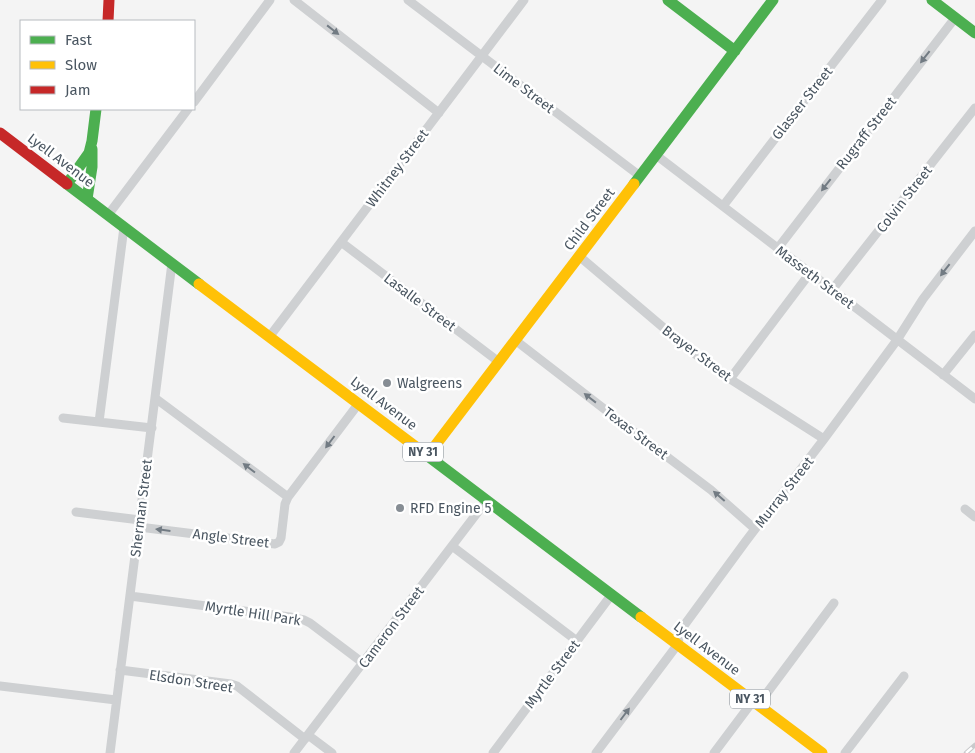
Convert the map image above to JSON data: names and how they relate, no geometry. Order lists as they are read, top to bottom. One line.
{"streets":{"main road":["Lyell Avenue","Child Street","NY 31"],"street":["Lime Street","Glasser Street","Rugraff Street","Whitney Street","Colvin Street","Masseth Street","Lasalle Street","Brayer Street","Texas Street","Murray Street","Sherman Street","Angle Street","Myrtle Hill Park","Cameron Street","Myrtle Street","Elsdon Street"]},"crossings":[["Lime Street","Whitney Street"],["Lime Street","Child Street"],["Glasser Street","Masseth Street"],["Rugraff Street","Masseth Street"],["Lyell Avenue","Whitney Street"],["Lyell Avenue","Child Street"],["Lyell Avenue","Murray Street"],["Lyell Avenue","Sherman Street"],["Lyell Avenue","Angle Street"],["Lyell Avenue","Cameron Street"],["Lyell Avenue","Myrtle Street"],["Whitney Street","Lasalle Street"],["Colvin Street","Masseth Street"],["Child Street","Masseth Street"],["Child Street","Lasalle Street"],["Child Street","Brayer Street"],["Child Street","Texas Street"],["Masseth Street","Murray Street"],["Brayer Street","Murray Street"],["Texas Street","Murray Street"],["Sherman Street","Angle Street"],["Sherman Street","Myrtle Hill Park"],["Sherman Street","Elsdon Street"],["Myrtle Hill Park","Cameron Street"],["Cameron Street","Elsdon Street"]],"one_way":["Rugraff Street","Texas Street","Angle Street"],"places":["Walgreens","RFD Engine 5"],"legend":["Fast","Slow","Jam"]}
